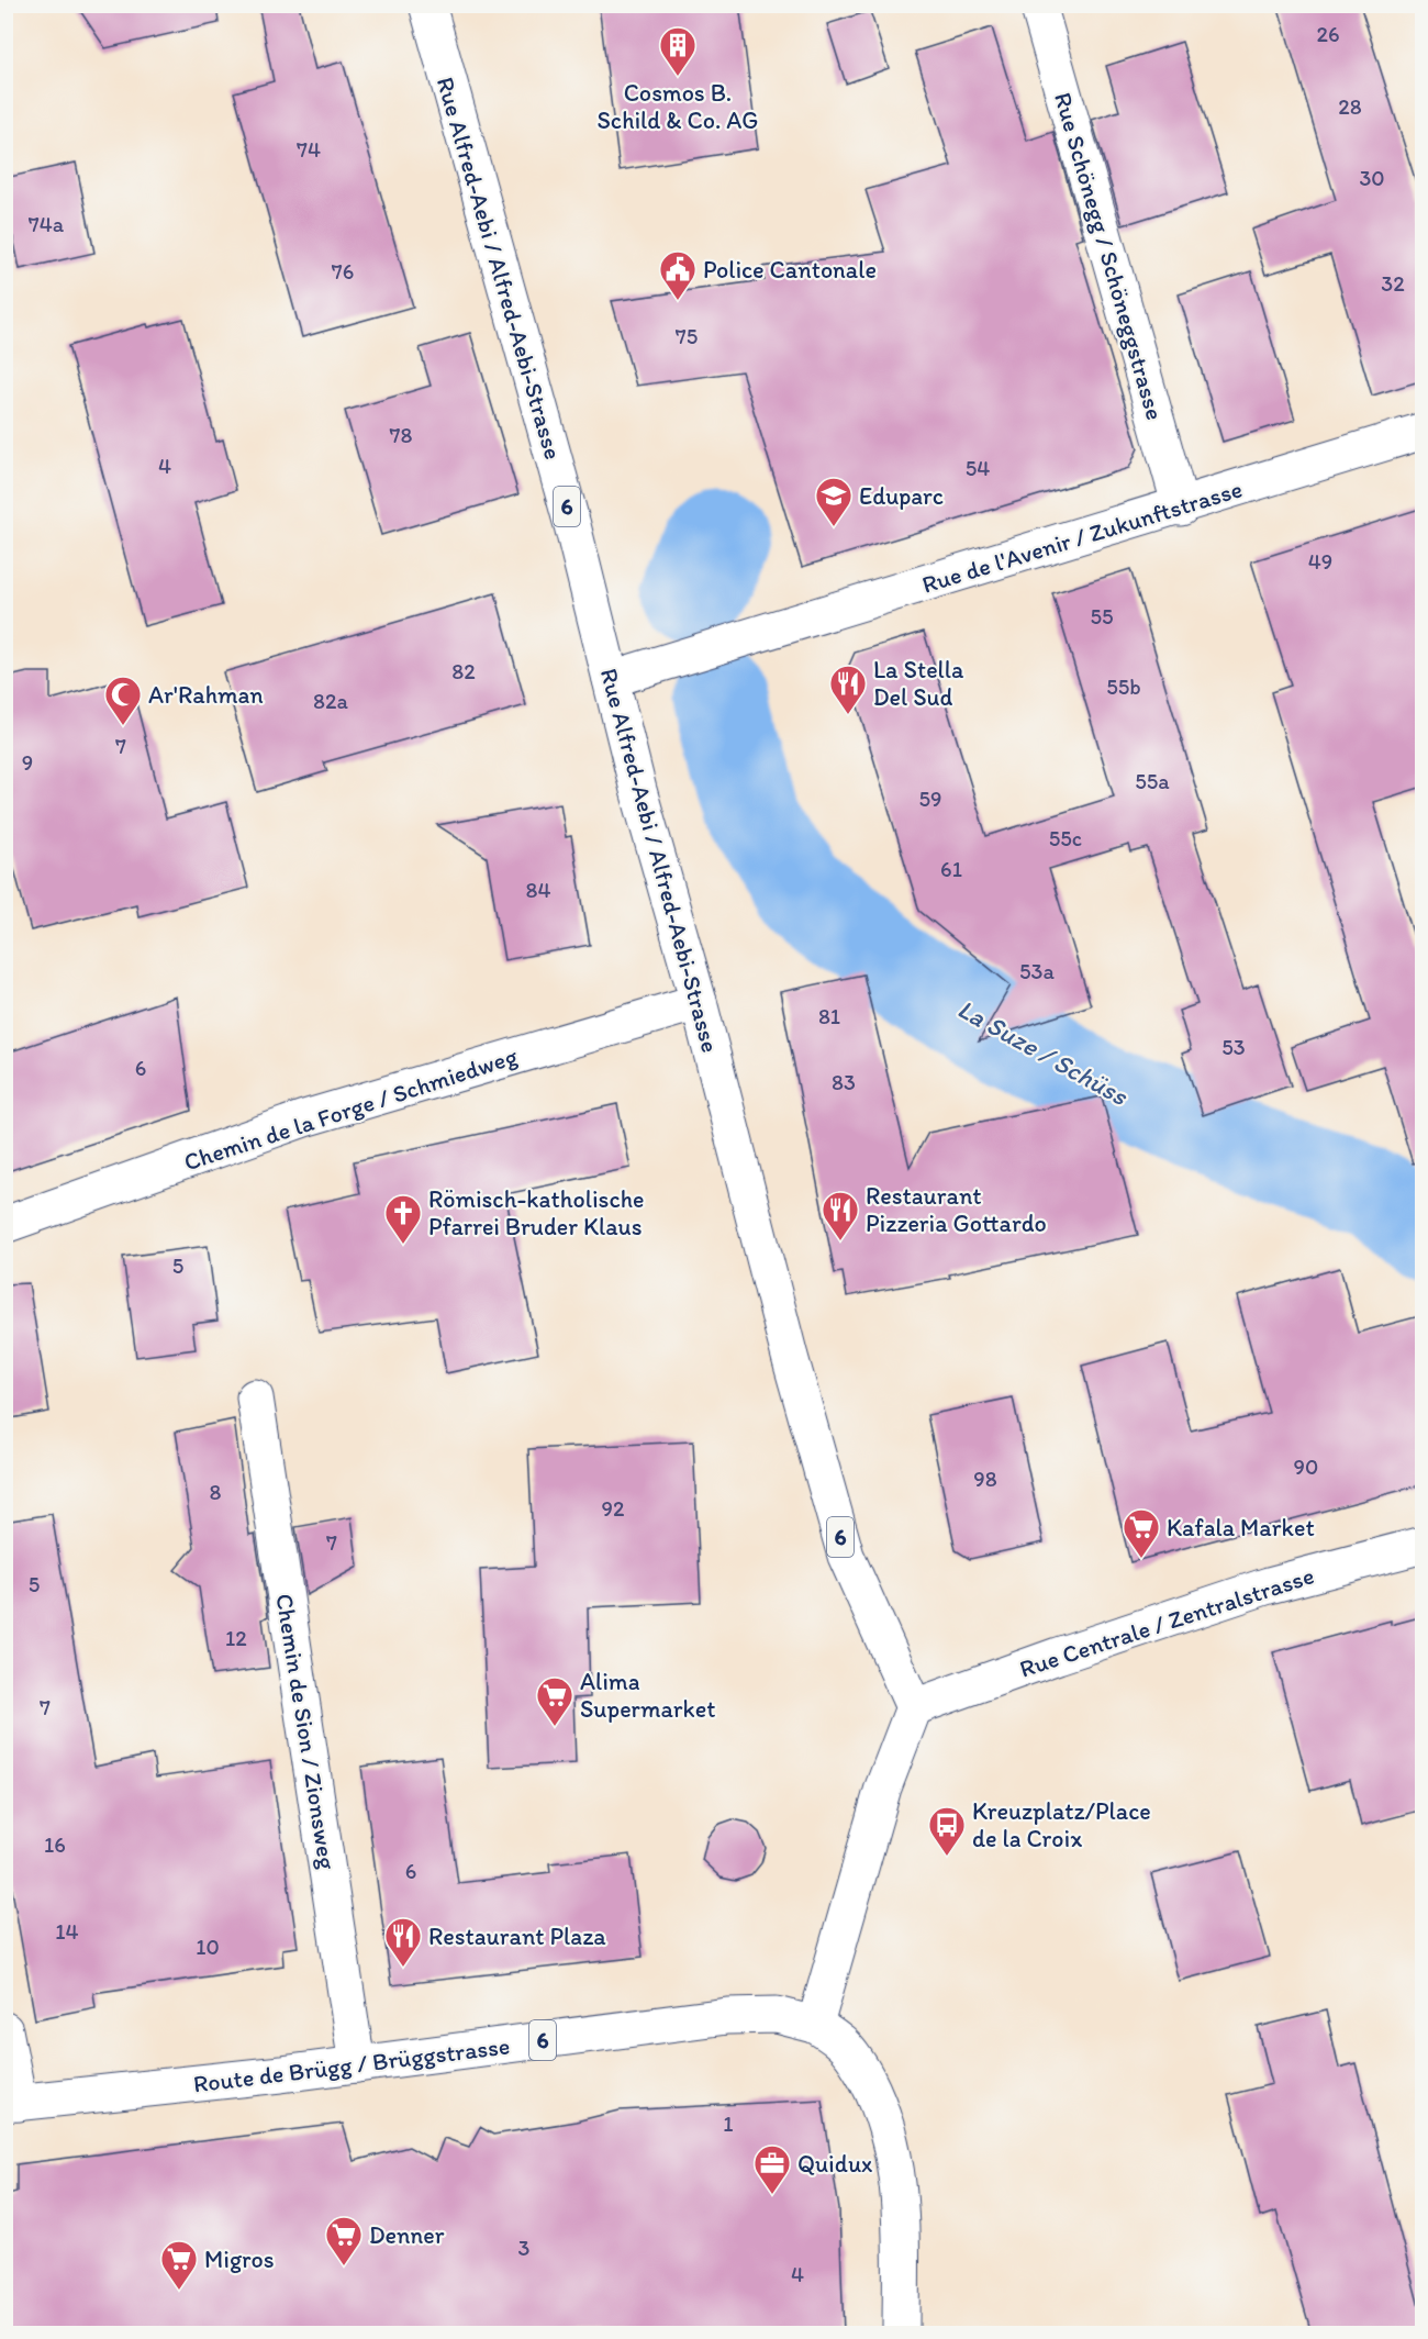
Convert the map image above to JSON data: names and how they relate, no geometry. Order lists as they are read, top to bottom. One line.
{"streets":{"main road":["Rue Schönegg / Schöneggstrasse","Rue Alfred-Aebi / Alfred-Aebi-Strasse","6","Rue de l'Avenir / Zukunftstrasse","Chemin de la Forge / Schmiedweg","Rue Centrale / Zentralstrasse","Chemin de Sion / Zionsweg","Route de Brügg / Brüggstrasse"]},"crossings":[["Rue Schönegg / Schöneggstrasse","Rue de l'Avenir / Zukunftstrasse"],["Rue Alfred-Aebi / Alfred-Aebi-Strasse","Rue de l'Avenir / Zukunftstrasse"],["Rue Alfred-Aebi / Alfred-Aebi-Strasse","Chemin de la Forge / Schmiedweg"],["Rue Alfred-Aebi / Alfred-Aebi-Strasse","Rue Centrale / Zentralstrasse"],["Chemin de Sion / Zionsweg","Route de Brügg / Brüggstrasse"]],"water":["La Suze / Schüss"],"places":{"building":["Cosmos B. Schild & Co. AG"],"public building":["Police Cantonale"],"school or university":["Eduparc"],"restaurant":["La Stella Del Sud","Restaurant Pizzeria Gottardo","Restaurant Plaza"],"mosque":["Ar'Rahman"],"church":["Römisch-katholische Pfarrei Bruder Klaus"],"supermarket":["Kafala Market","Alima Supermarket","Denner","Migros"],"bus stop":["Kreuzplatz/Place de la Croix"],"office":["Quidux"]},"house_numbers":["26","28","74","30","74a","76","32","75","78","4","54","49","55","82","55b","82a","7","9","55a","59","55c","61","84","53a","81","53","6","83","5","90","98","8","92","7","5","12","7","16","6","14","10","1","3","4"]}
